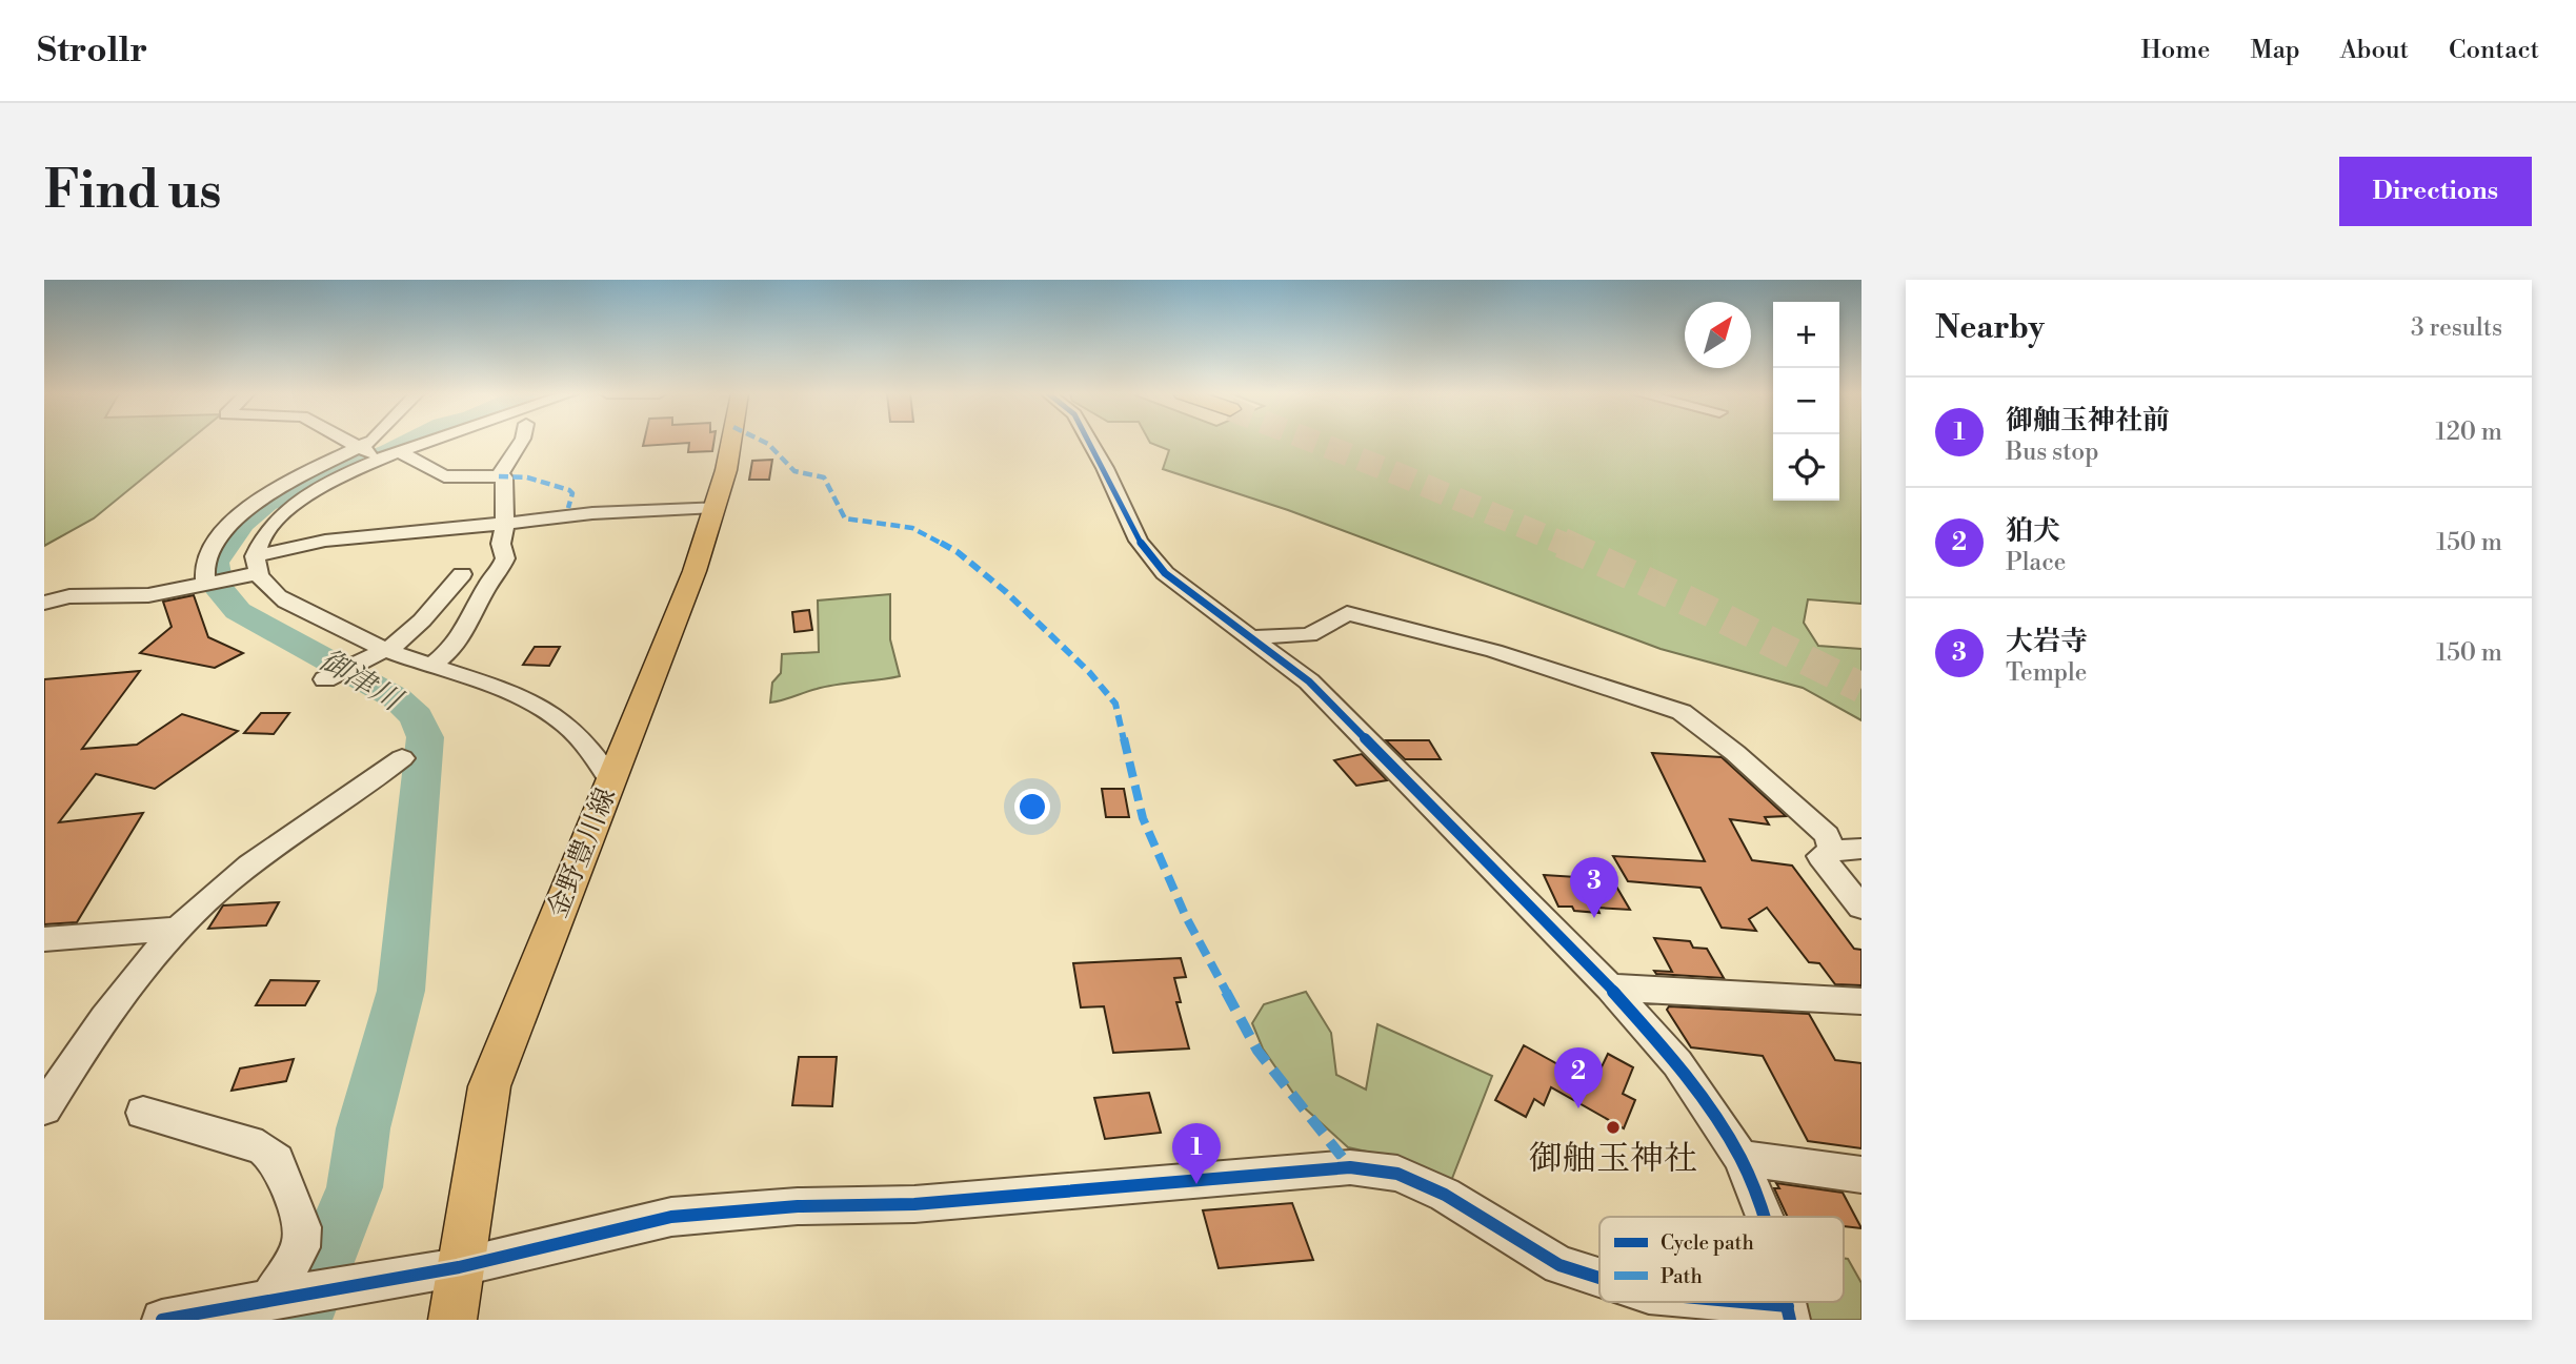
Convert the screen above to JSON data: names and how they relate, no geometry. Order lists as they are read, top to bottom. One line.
{"streets":{"main road":["金野豊川線"]},"water":["御津川"],"places":["御舳玉神社"],"legend":["Cycle path","Path"],"north":"top right","page":{"header":"Strollr","nav":["Home","Map","About","Contact"],"buttons":"Directions","title":"Find us","heading":["Nearby","3 results"],"map_buttons":["+","−"],"list":[{"mark":"1","name":"御舳玉神社前","note":"Bus stop","value":"120 m"},{"mark":"2","name":"狛犬","note":"Place","value":"150 m"},{"mark":"3","name":"大岩寺","note":"Temple","value":"150 m"}],"pins":["3","2","1"]}}
